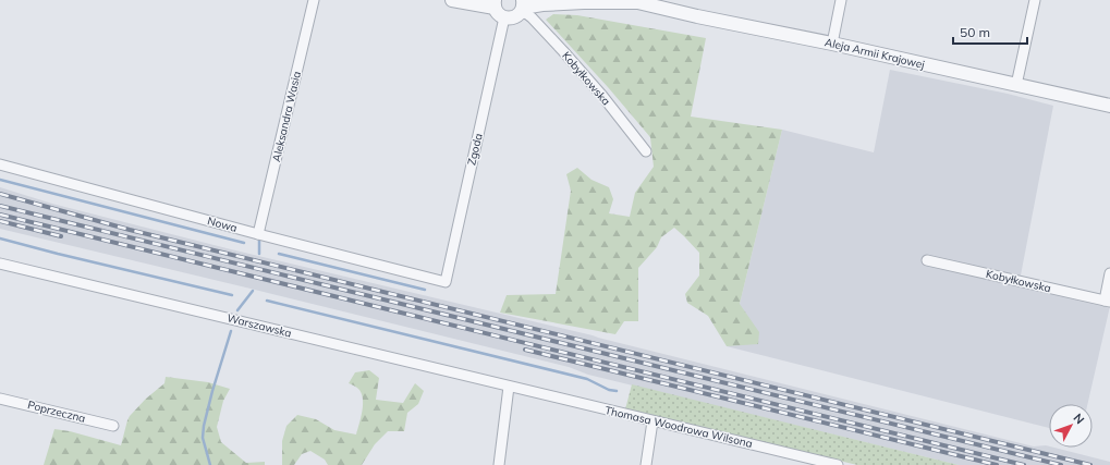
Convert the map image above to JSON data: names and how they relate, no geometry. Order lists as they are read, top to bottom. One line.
{"streets":{"street":["Aleja Armii Krajowej","Kobyłkowska","Aleksandra Wasia","Zgoda","Nowa","Warszawska","Poprzeczna","Thomasa Woodrowa Wilsona"]},"crossings":[["Aleja Armii Krajowej","Kobyłkowska"],["Aleja Armii Krajowej","Zgoda"],["Aleksandra Wasia","Nowa"],["Zgoda","Nowa"],["Warszawska","Thomasa Woodrowa Wilsona"]],"scale_bar":"50 m","north":"top right"}
